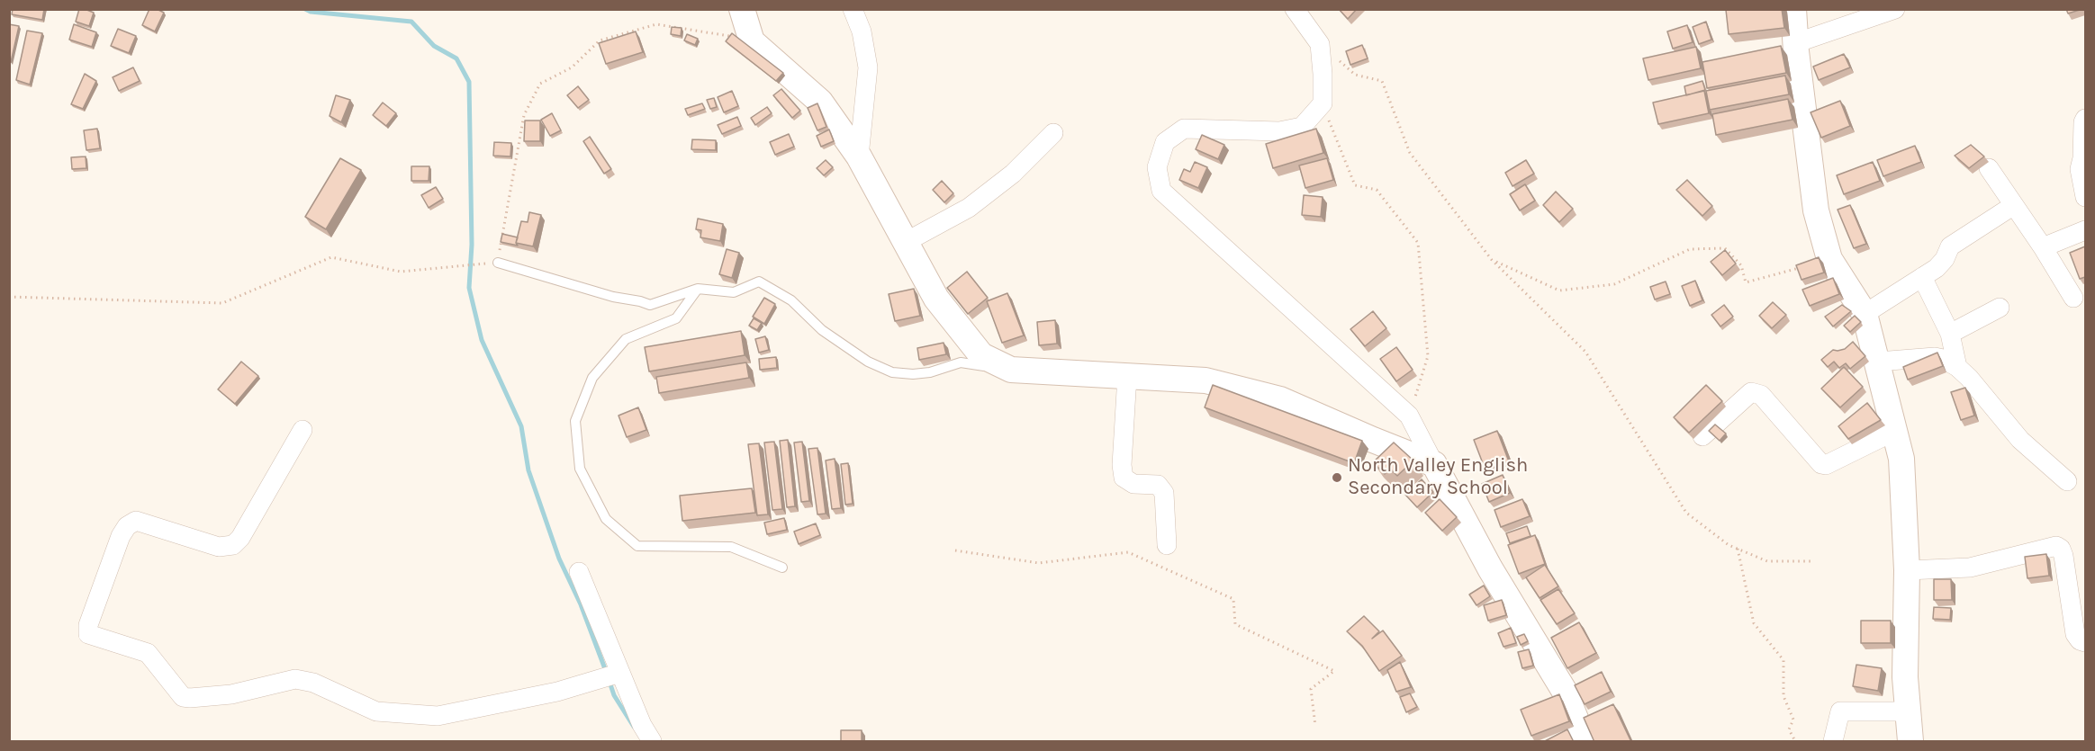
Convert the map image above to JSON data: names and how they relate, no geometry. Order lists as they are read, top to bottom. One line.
{"places":["North Valley English Secondary School"]}
